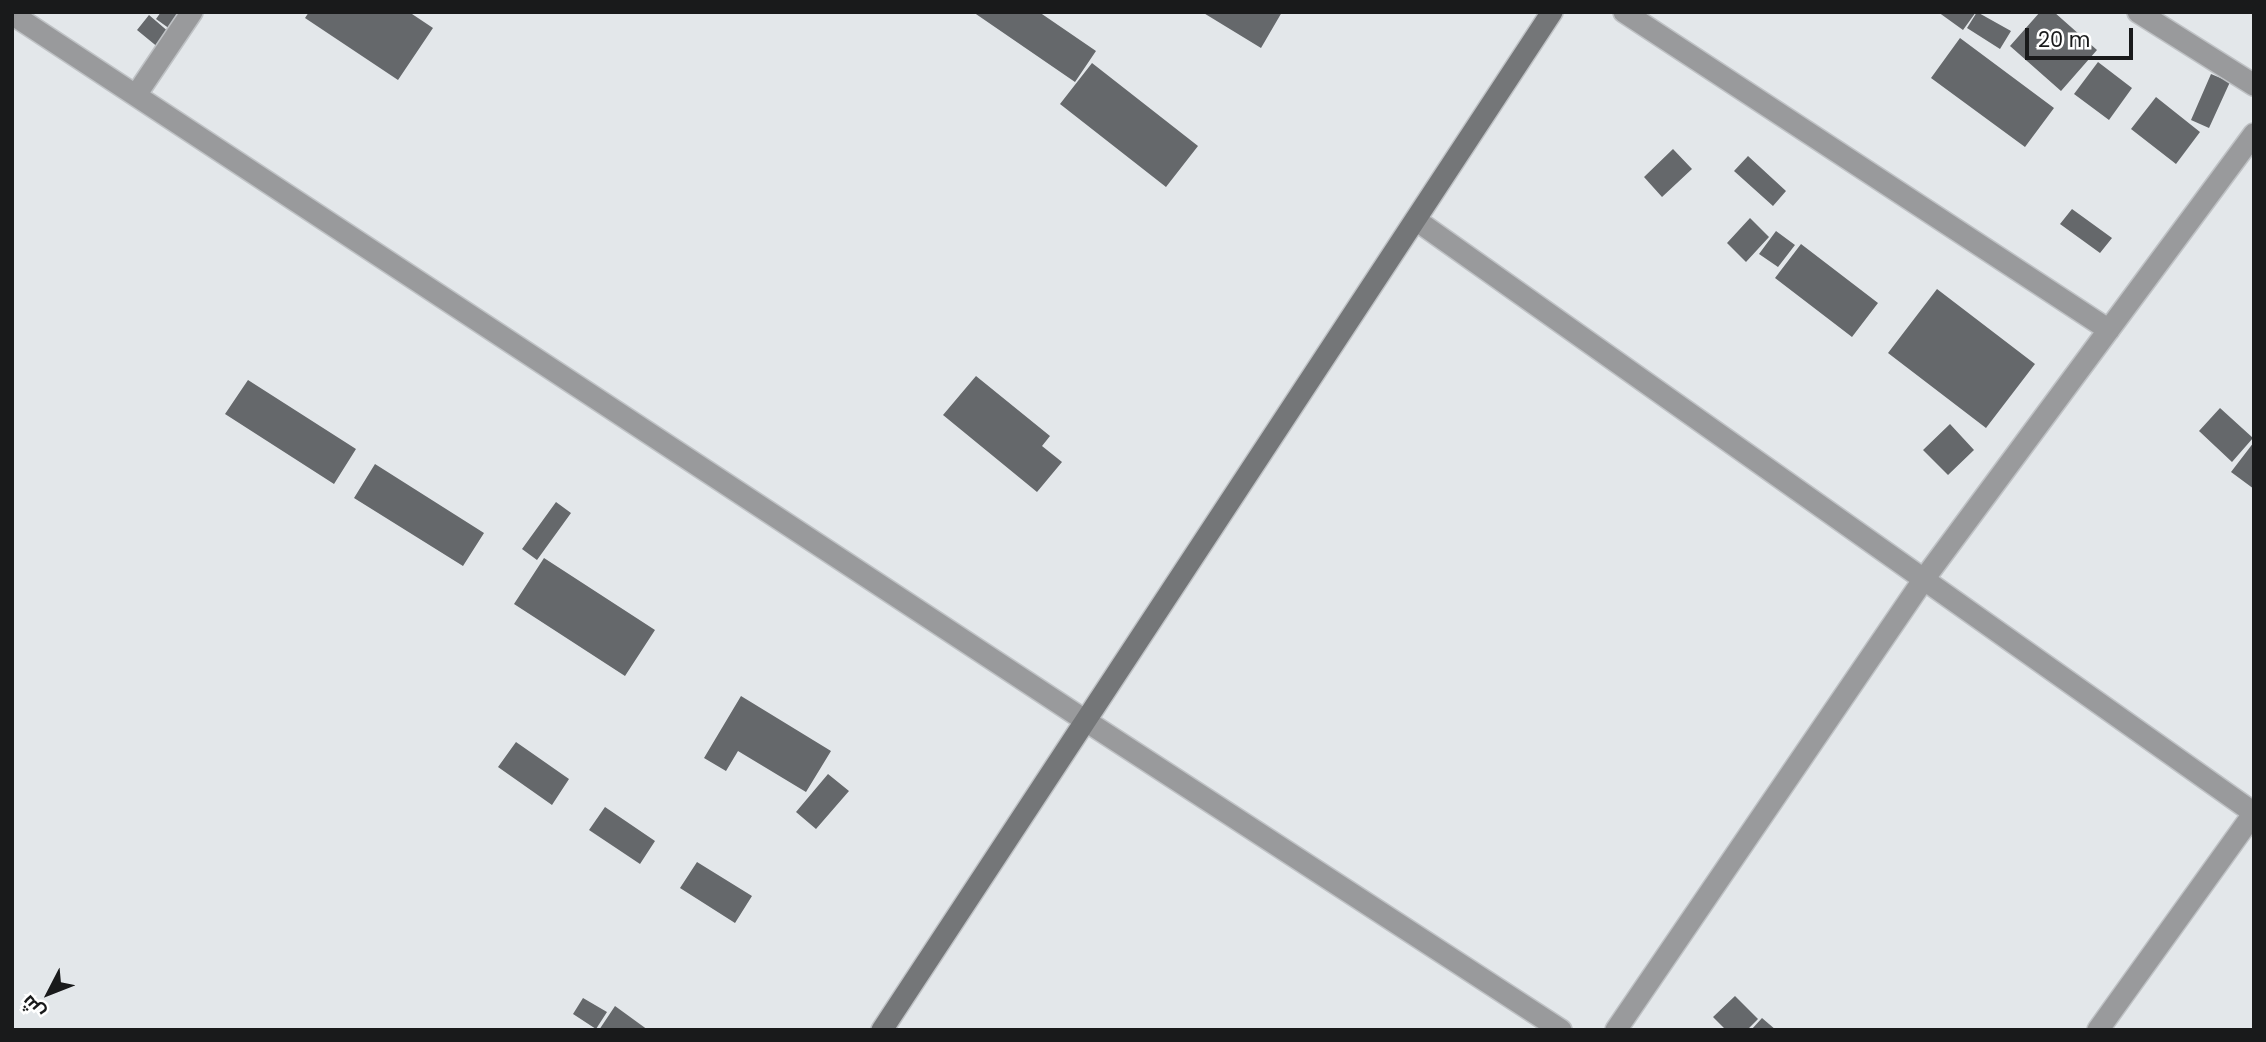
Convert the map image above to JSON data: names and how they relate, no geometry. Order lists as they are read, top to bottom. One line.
{"scale_bar":"20 m","north":"bottom left"}
